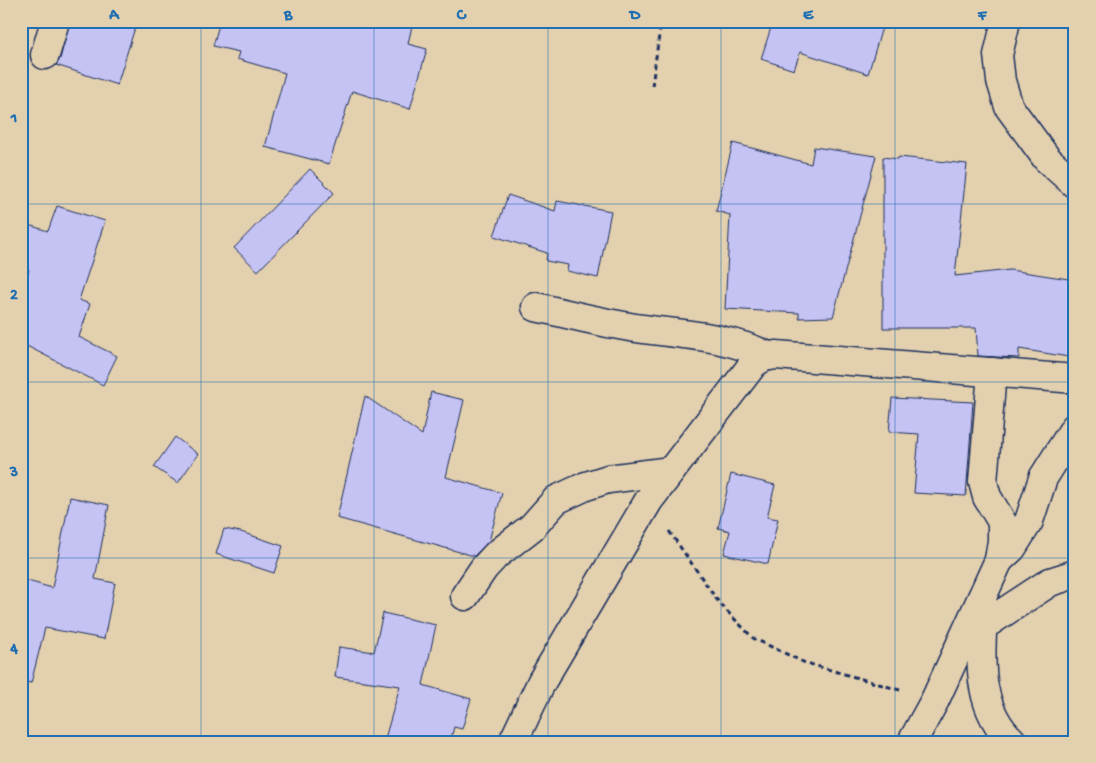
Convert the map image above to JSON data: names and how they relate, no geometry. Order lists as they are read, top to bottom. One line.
{"grid":{"columns":["A","B","C","D","E","F"],"rows":["1","2","3","4"]}}
